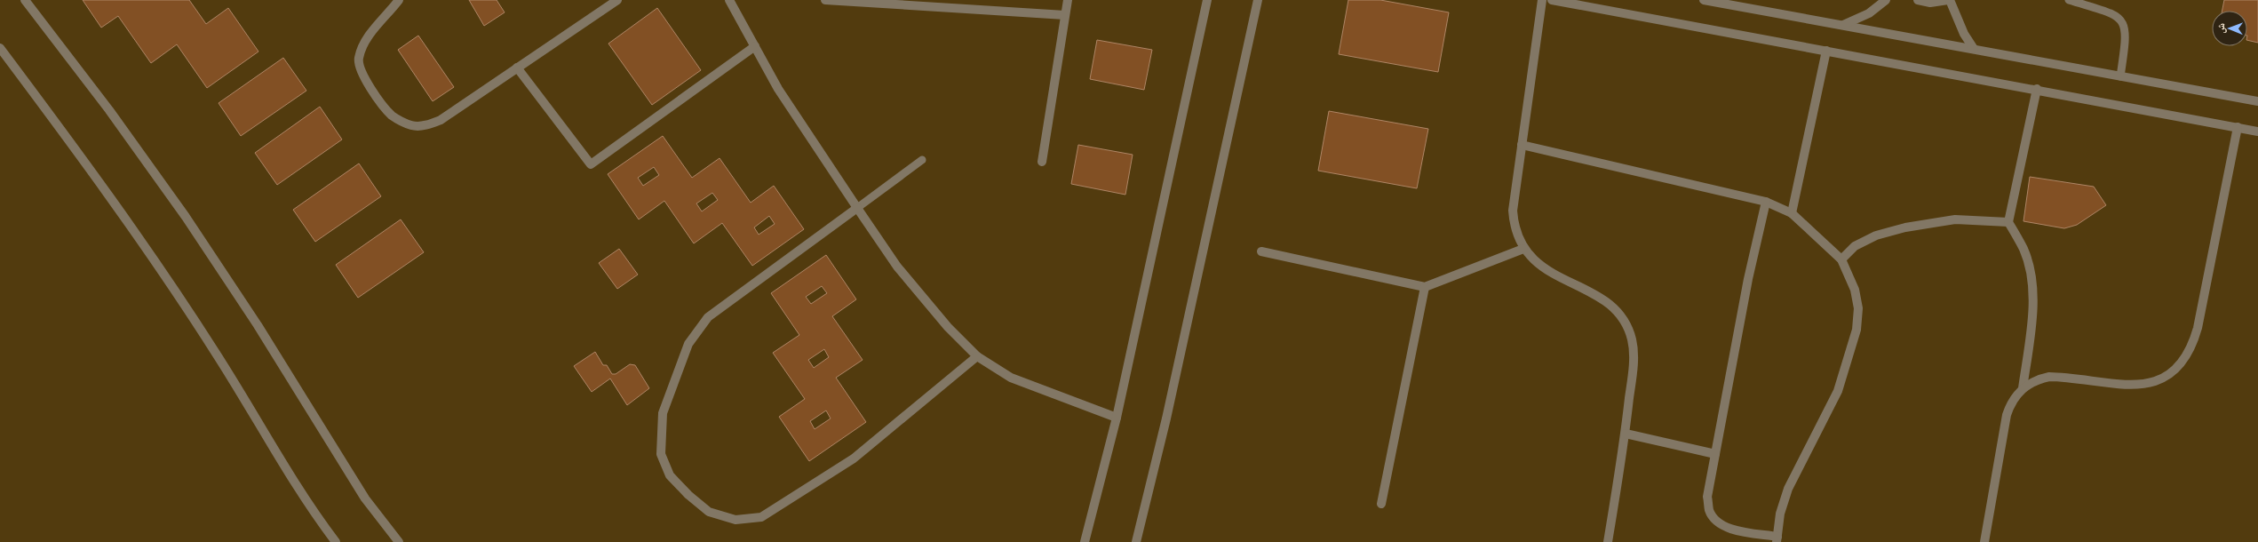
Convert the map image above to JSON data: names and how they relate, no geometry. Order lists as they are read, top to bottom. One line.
{"north":"left"}
